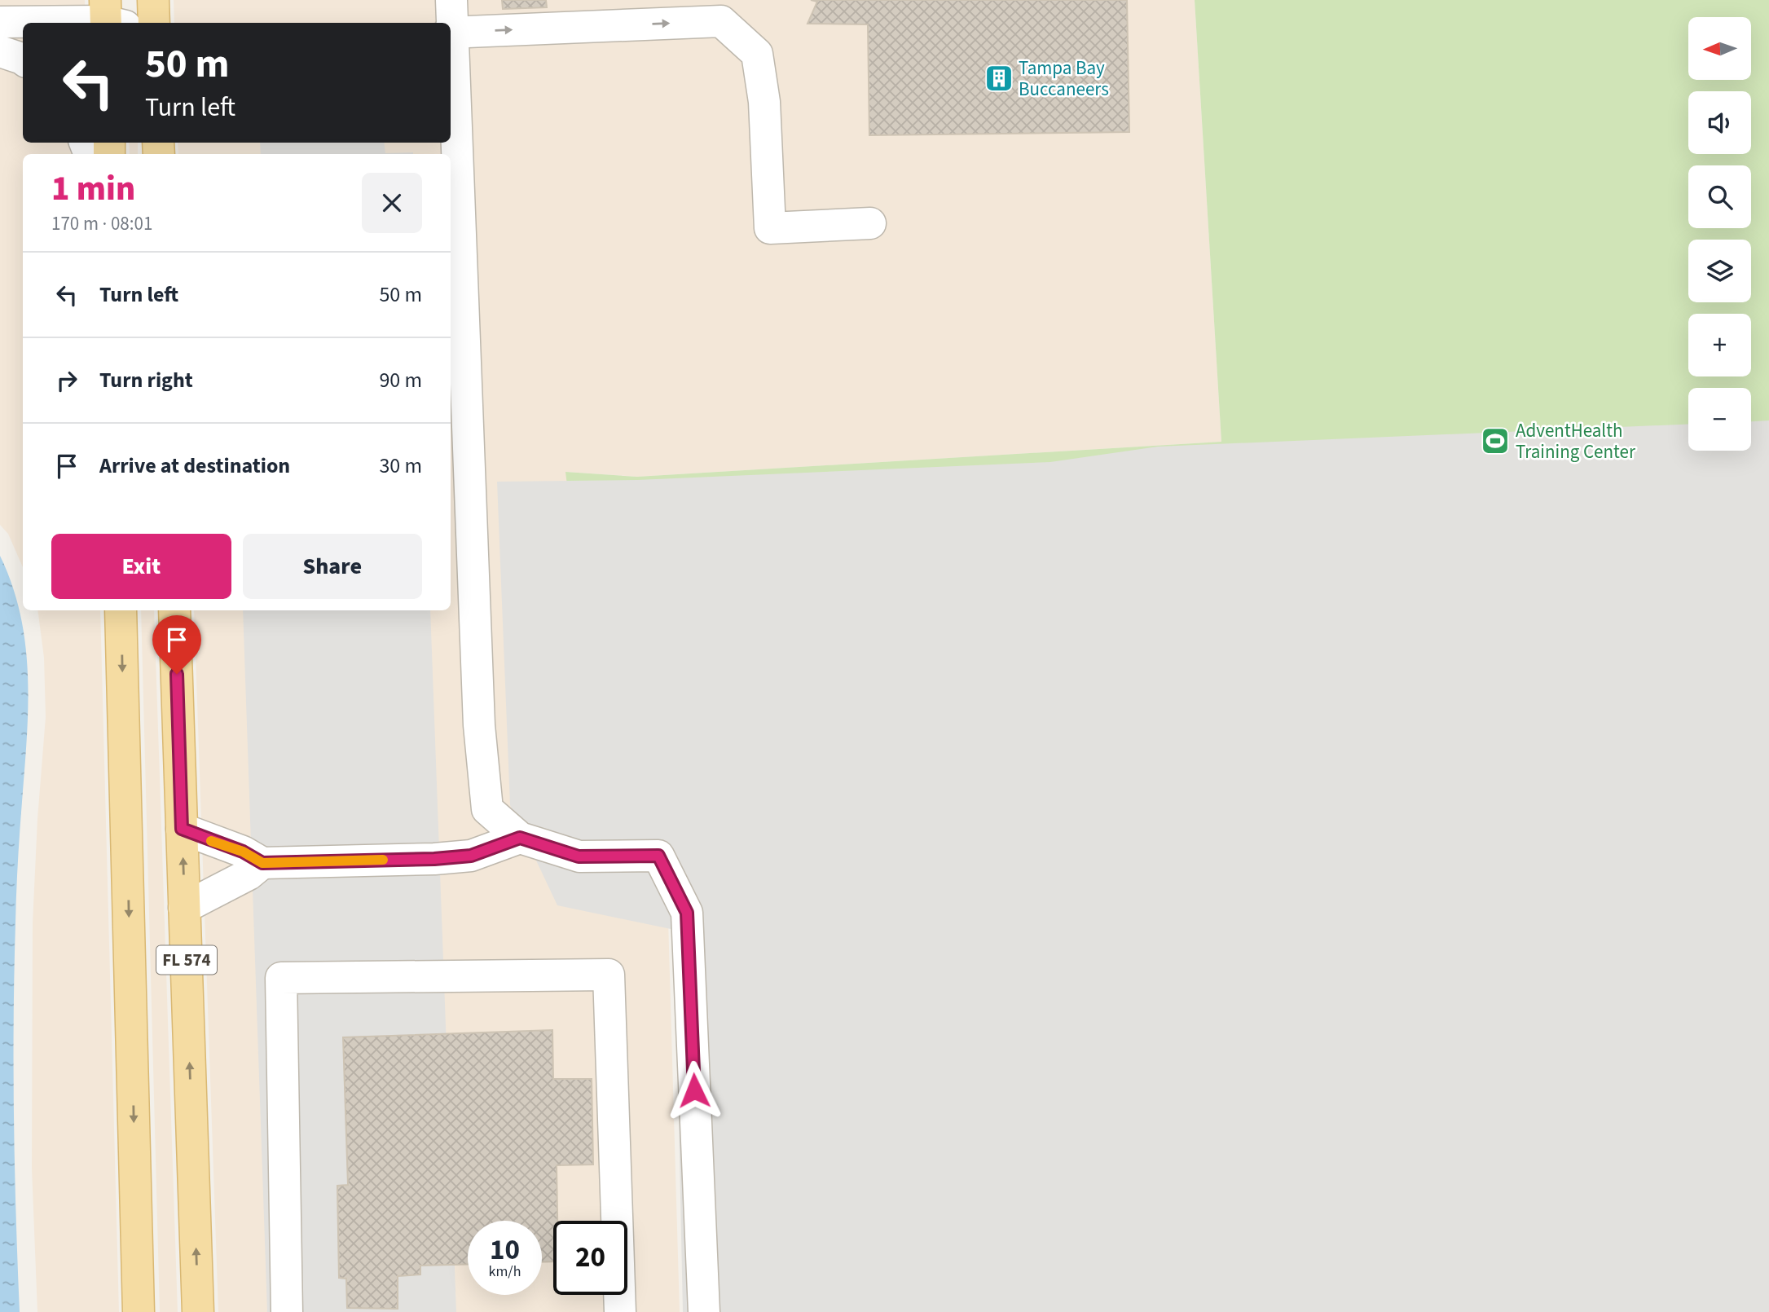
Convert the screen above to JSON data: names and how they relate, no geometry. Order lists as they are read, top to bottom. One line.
{"streets":{"main road":["FL 574"]},"places":{"building":["Tampa Bay Buccaneers"],"sports":["AdventHealth Training Center"]},"north":"left","page":{"map_buttons":["+","−"],"turn":["50 m","Turn left"],"heading":["1 min","170 m · 08:01"],"list":[{"name":"Turn left","value":"50 m"},{"name":"Turn right","value":"90 m"},{"name":"Arrive at destination","value":"30 m"}],"buttons":["Exit","Share"],"speed":"10 km/h","limit":"20"}}
